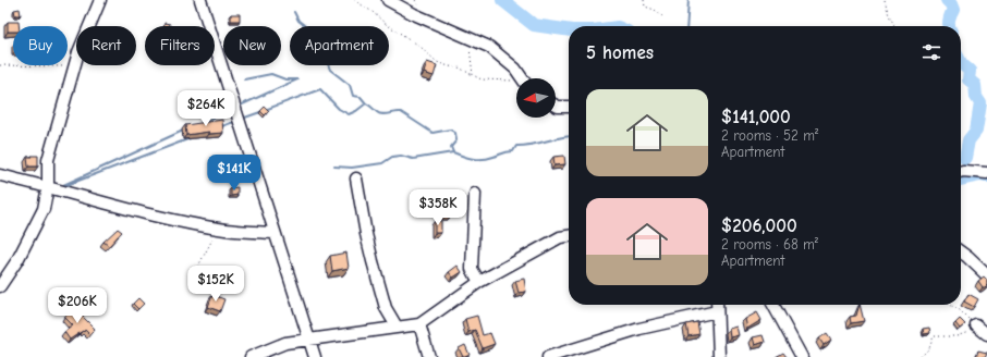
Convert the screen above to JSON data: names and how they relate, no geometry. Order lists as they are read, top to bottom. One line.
{"north":"left","page":{"chip":["Buy","Rent","Filters","New","Apartment"],"heading":"5 homes","list":[{"name":"$141,000","note":"2 rooms · 52 m² · Apartment"},{"name":"$206,000","note":"2 rooms · 68 m² · Apartment"}],"price":["$264K","$141K","$358K","$152K","$206K"]}}
